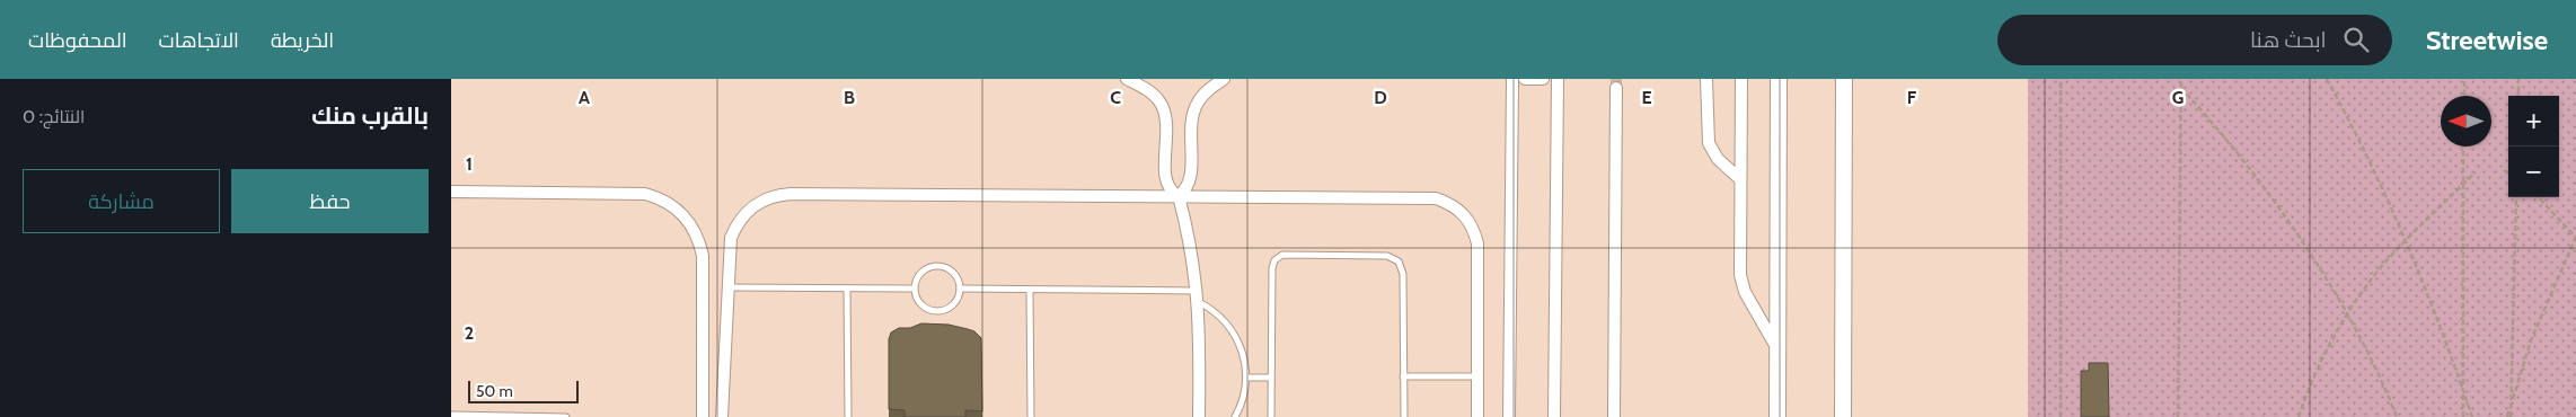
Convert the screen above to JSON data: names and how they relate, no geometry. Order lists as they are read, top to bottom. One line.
{"scale_bar":"50 m","north":"left","page":{"header":"Streetwise","search":"ابحث هنا","nav":["الخريطة","الاتجاهات","المحفوظات"],"heading":["بالقرب منك","النتائج: 0"],"map_buttons":["+","−"],"buttons":["حفظ","مشاركة"],"scale":"50 m"},"grid":{"columns":["A","B","C","D","E","F","G"],"rows":["1","2"]}}
